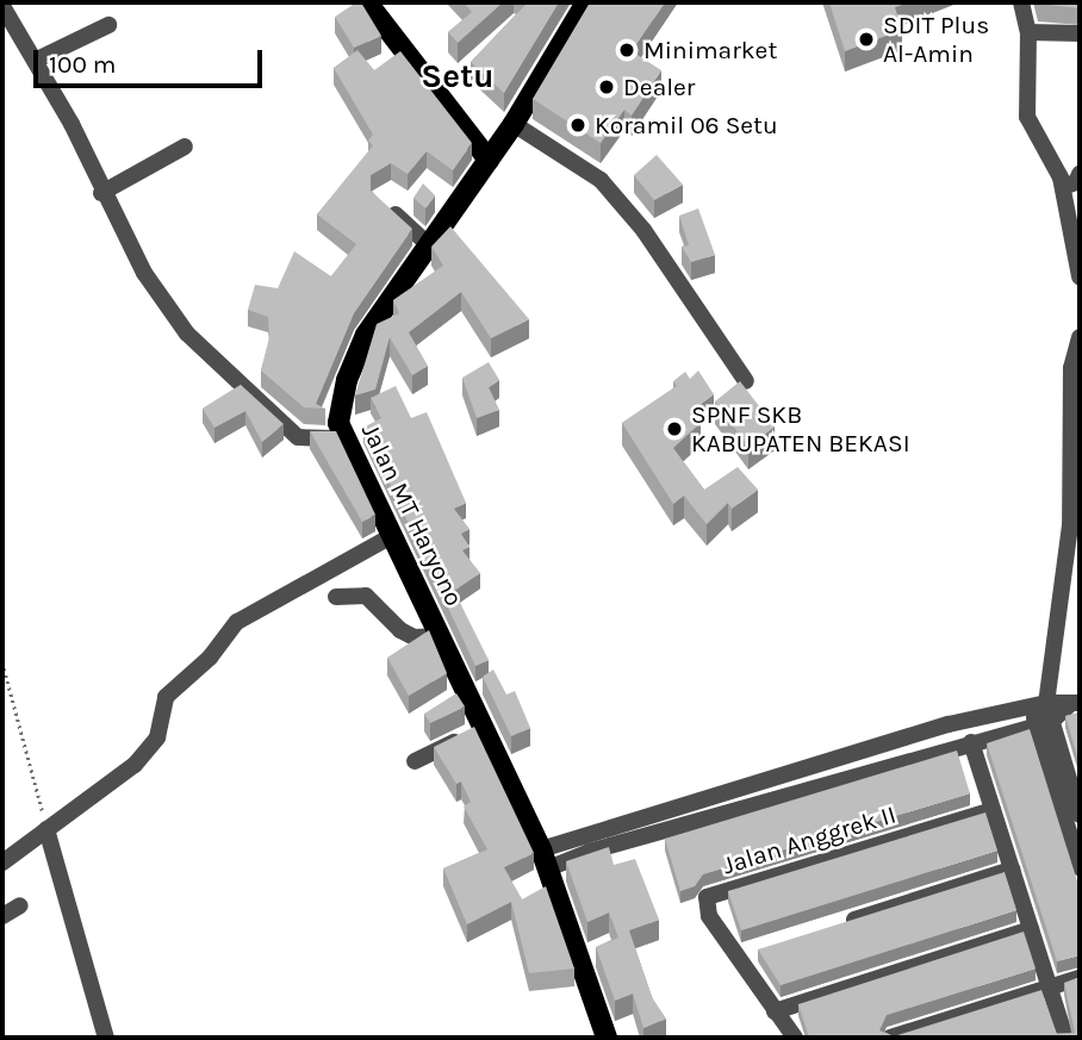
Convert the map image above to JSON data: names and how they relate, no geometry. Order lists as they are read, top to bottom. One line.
{"streets":{"main road":["Jalan MT Haryono"],"street":["Jalan Anggrek II"]},"districts":["Setu"],"places":["SDIT Plus Al-Amin","Minimarket","Dealer","Koramil 06 Setu","SPNF SKB KABUPATEN BEKASI"],"scale_bar":"100 m"}
